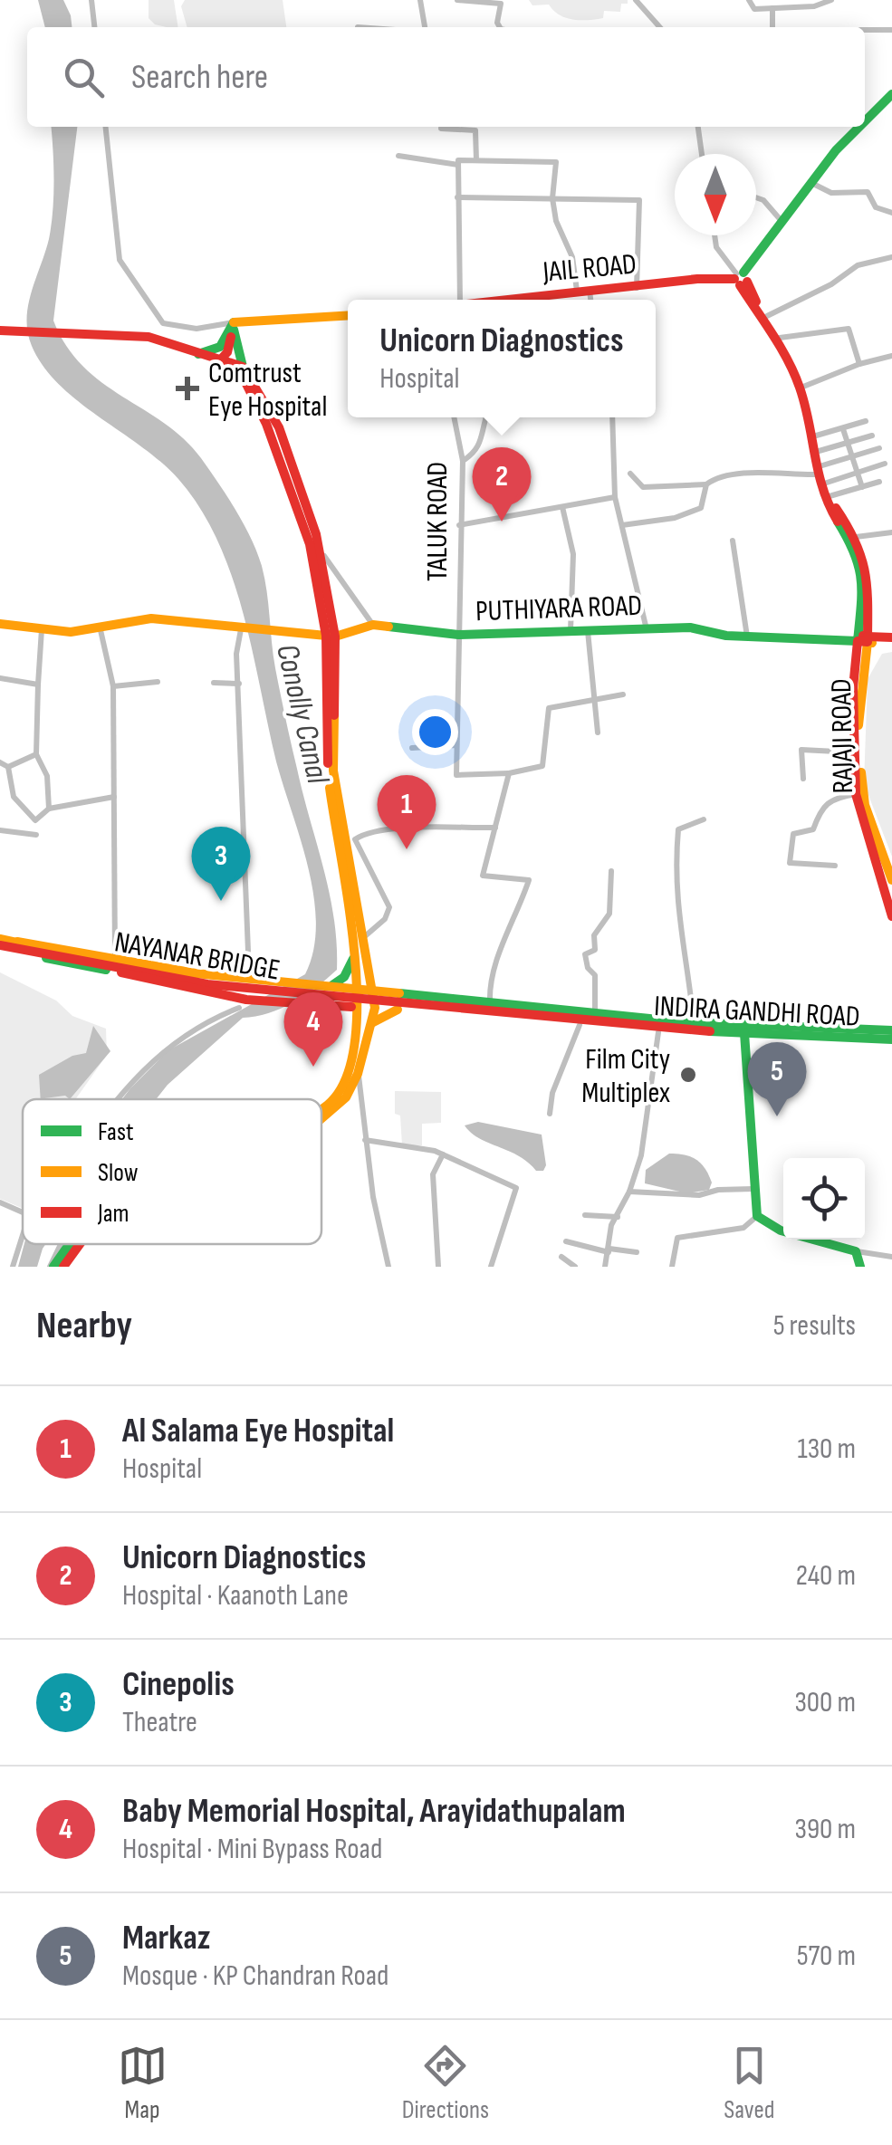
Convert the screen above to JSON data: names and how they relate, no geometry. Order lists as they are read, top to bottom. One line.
{"streets":{"main road":["JAIL ROAD","PUTHIYARA ROAD","RAJAJI ROAD","NAYANAR BRIDGE","INDIRA GANDHI ROAD"],"street":["TALUK ROAD"]},"crossings":[["TALUK ROAD","PUTHIYARA ROAD"],["PUTHIYARA ROAD","RAJAJI ROAD"],["NAYANAR BRIDGE","INDIRA GANDHI ROAD"]],"water":["Conolly Canal"],"places":{"health":["Comtrust Eye Hospital"],"other":["Film City Multiplex"]},"legend":["Fast","Slow","Jam"],"north":"bottom","page":{"search":"Search here","popup":["Unicorn Diagnostics","Hospital"],"pins":["2","1","3","4","5"],"heading":["Nearby","5 results"],"list":[{"mark":"1","name":"Al Salama Eye Hospital","note":"Hospital","value":"130 m"},{"mark":"2","name":"Unicorn Diagnostics","note":"Hospital · Kaanoth Lane","value":"240 m"},{"mark":"3","name":"Cinepolis","note":"Theatre","value":"300 m"},{"mark":"4","name":"Baby Memorial Hospital, Arayidathupalam","note":"Hospital · Mini Bypass Road","value":"390 m"},{"mark":"5","name":"Markaz","note":"Mosque · KP Chandran Road","value":"570 m"}],"nav":["Map","Directions","Saved"]}}
